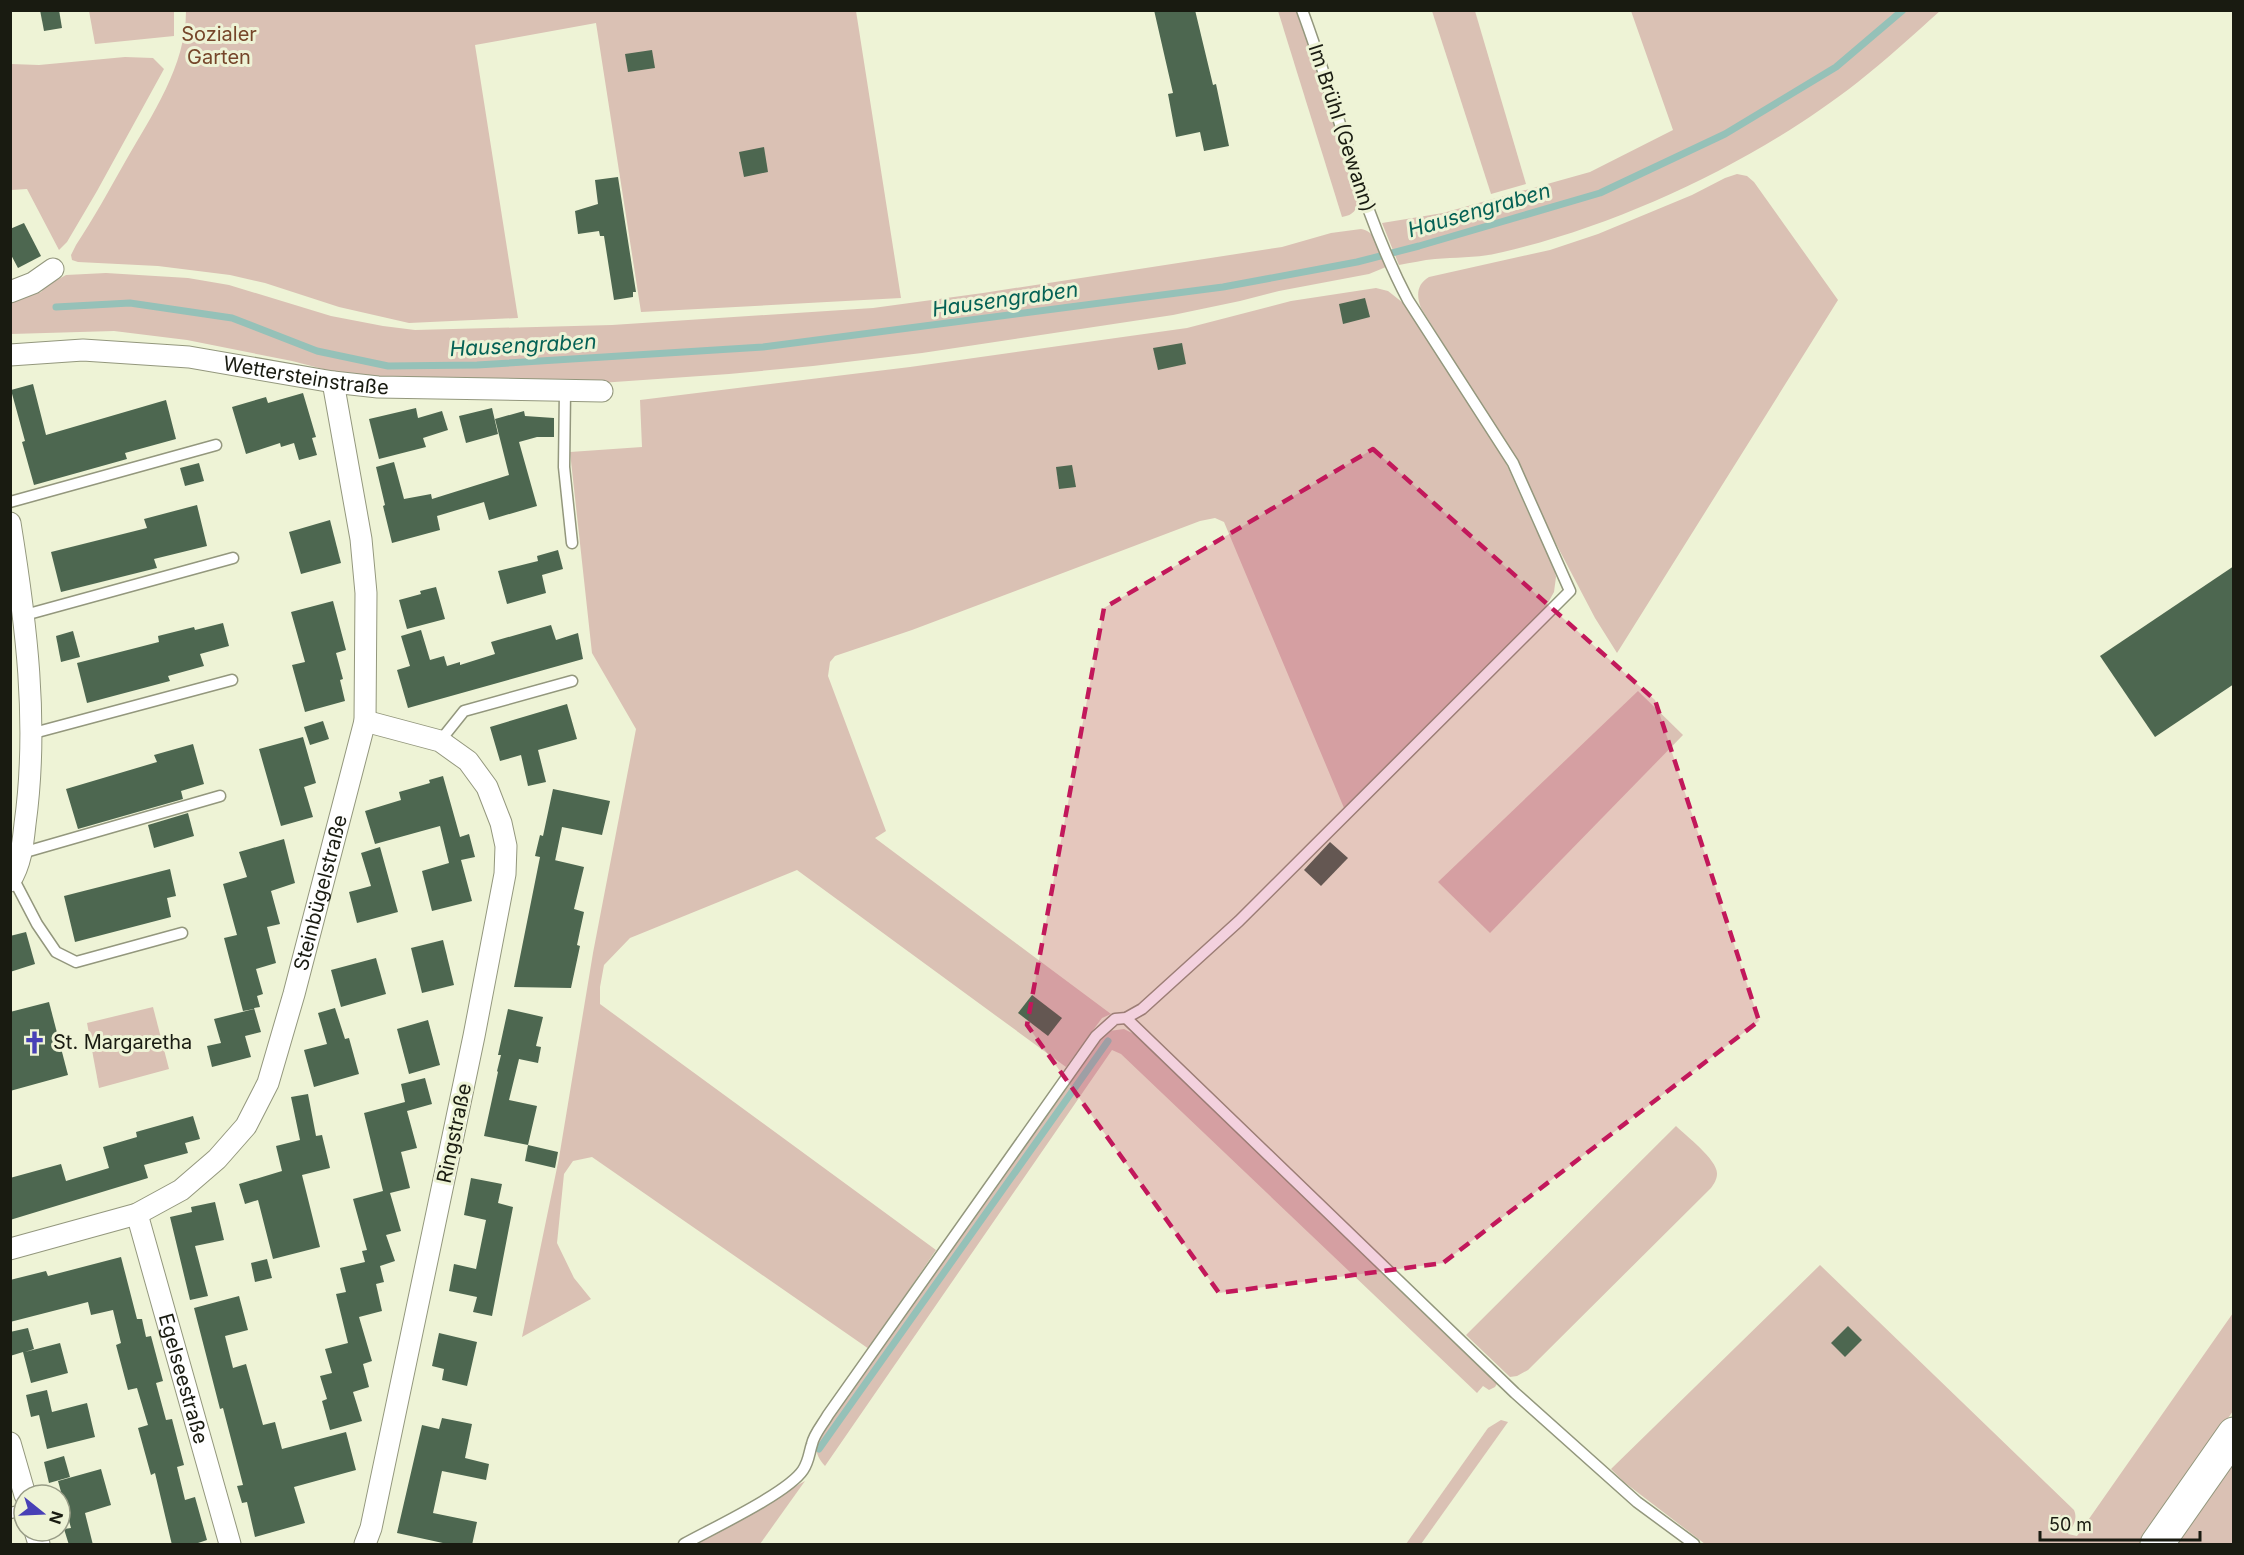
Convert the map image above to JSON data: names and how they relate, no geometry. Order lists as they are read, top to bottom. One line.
{"streets":{"street":["Wettersteinstraße","Steinbügelstraße","Ringstraße","Egelseestraße"],"lane":["Im Brühl (Gewann)"]},"crossings":[["Wettersteinstraße","Steinbügelstraße"],["Steinbügelstraße","Ringstraße"],["Steinbügelstraße","Egelseestraße"]],"water":["Hausengraben"],"parks":["Sozialer Garten"],"places":{"church":["St. Margaretha"]},"scale_bar":"50 m","north":"right"}
